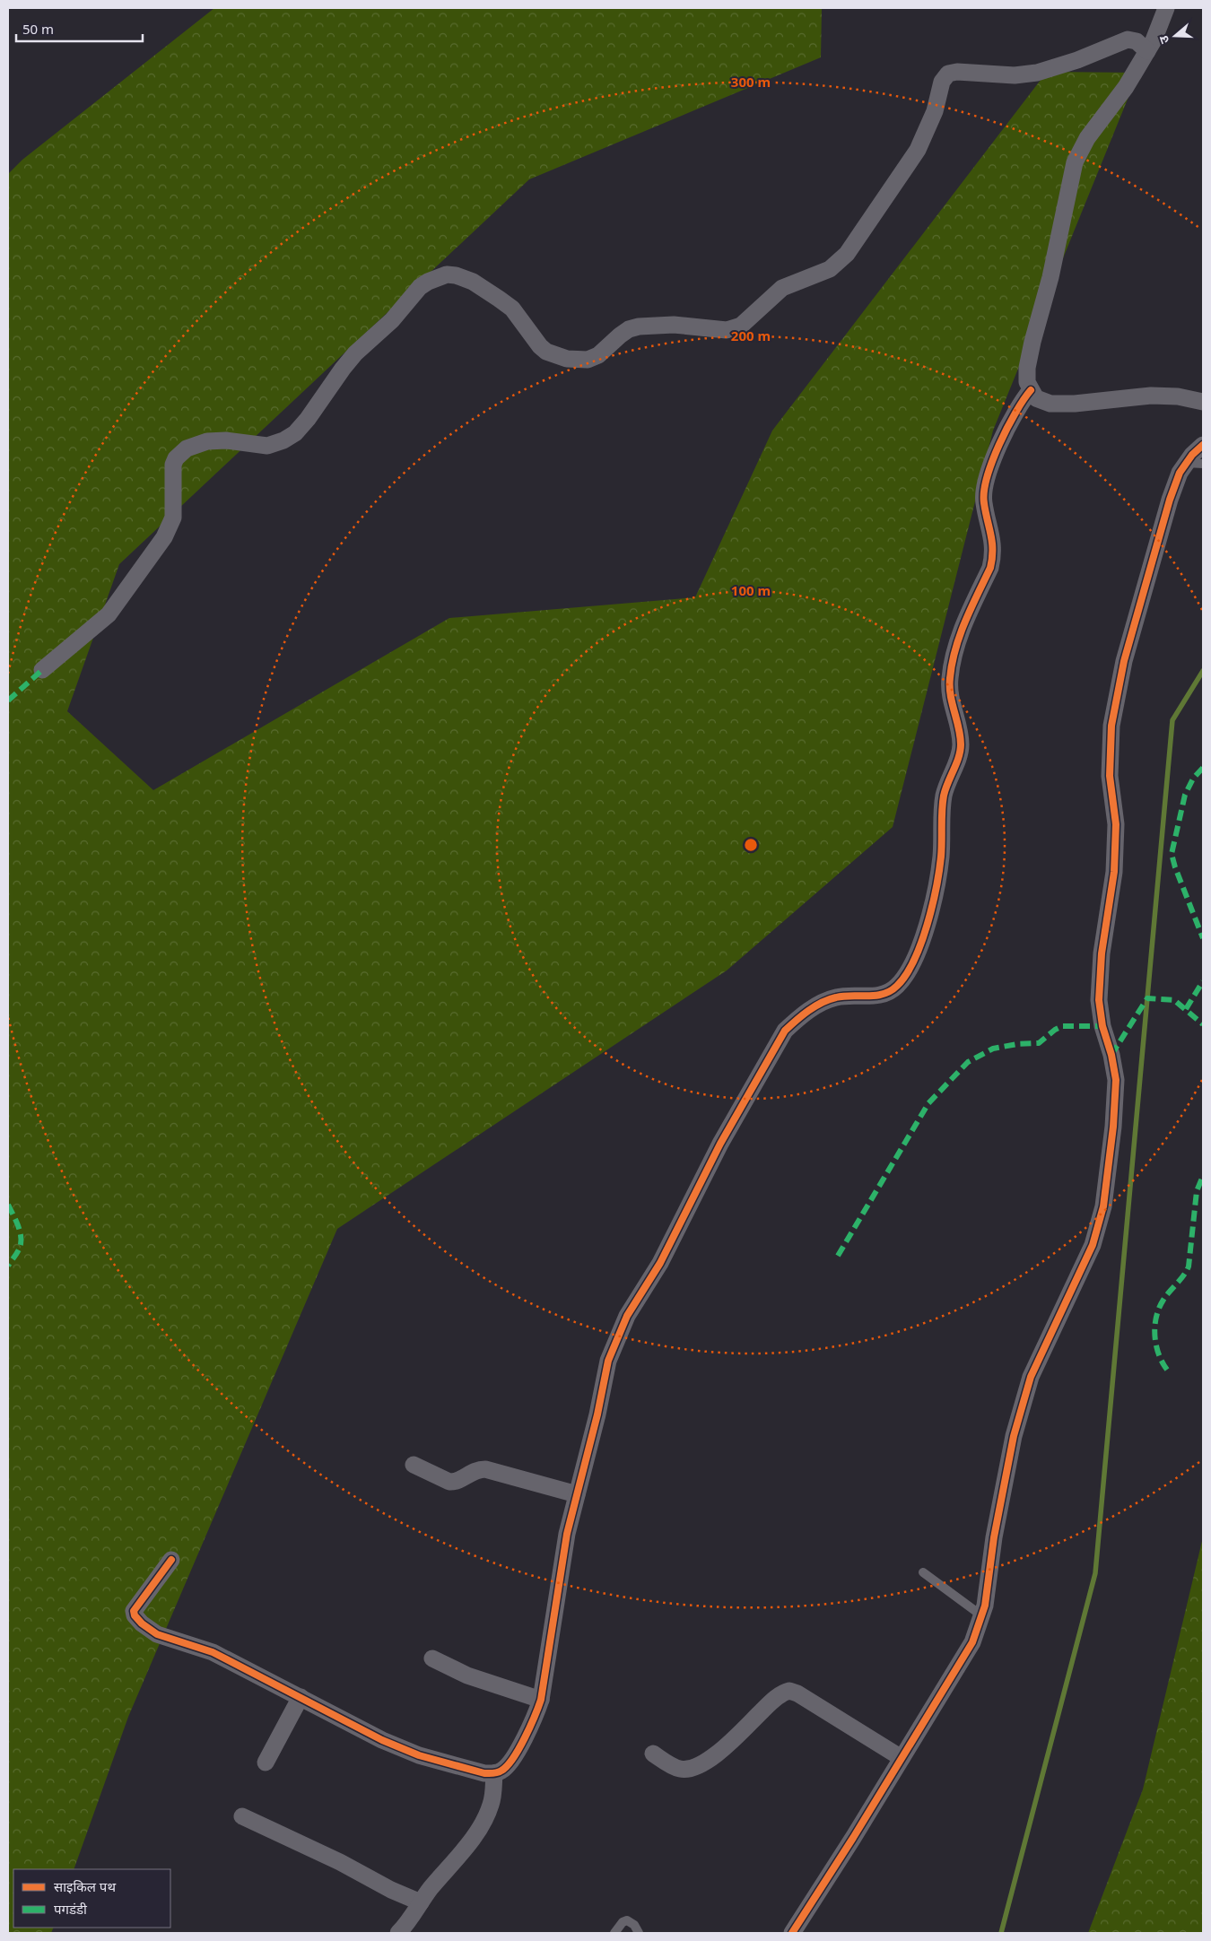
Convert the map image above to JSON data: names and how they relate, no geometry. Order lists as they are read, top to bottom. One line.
{"legend":["साइकिल पथ","पगडंडी"],"scale_bar":"50 m","north":"left","rings":["300 m","200 m","100 m"]}
